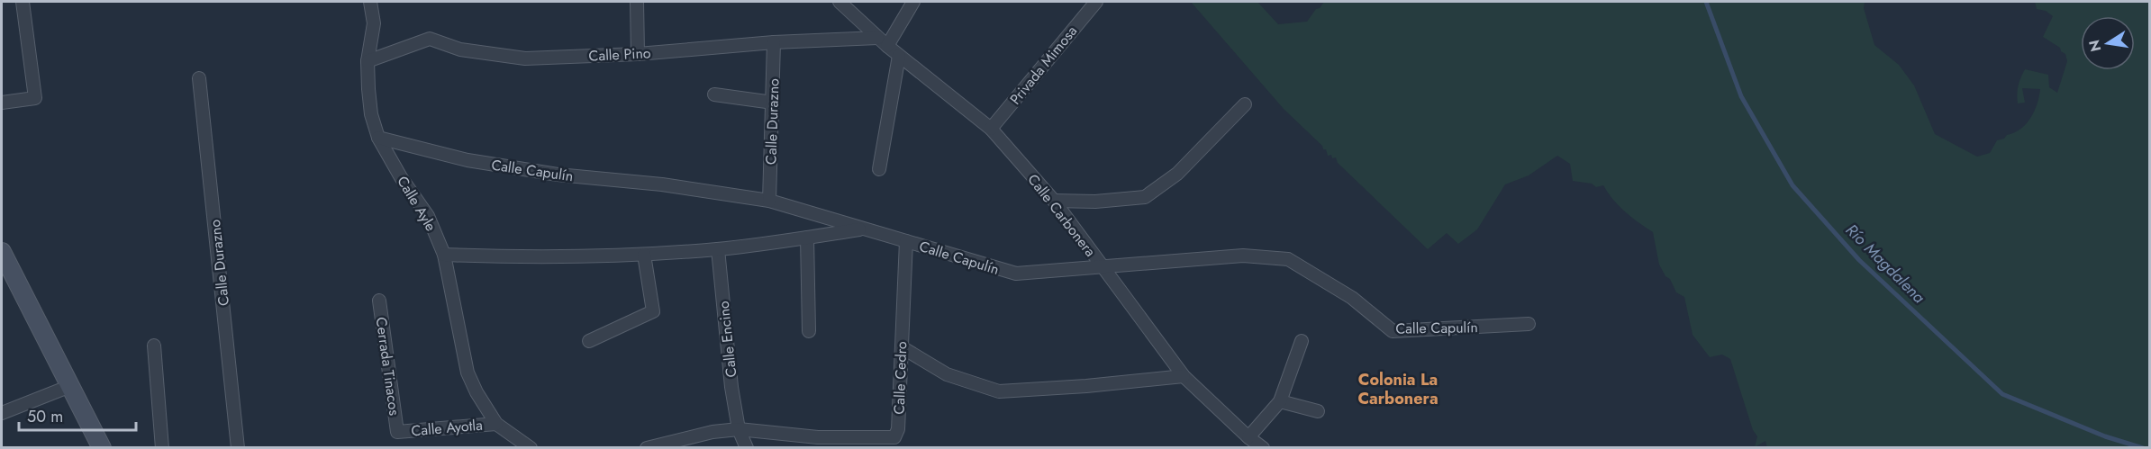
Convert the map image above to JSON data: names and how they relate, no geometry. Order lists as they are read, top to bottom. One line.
{"streets":{"street":["Calle Pino","Privada Mimosa","Calle Durazno","Calle Capulín","Calle Ayle","Calle Carbonera","Calle Encino","Cerrada Tinacos","Calle Cedro","Calle Ayotla"]},"crossings":[["Calle Pino","Calle Durazno"],["Calle Pino","Calle Ayle"],["Calle Pino","Calle Carbonera"],["Privada Mimosa","Calle Carbonera"],["Calle Durazno","Calle Capulín"],["Calle Capulín","Calle Ayle"],["Calle Capulín","Calle Carbonera"],["Calle Capulín","Calle Cedro"],["Calle Ayle","Calle Ayotla"],["Cerrada Tinacos","Calle Ayotla"]],"districts":["Colonia La Carbonera"],"water":["Río Magdalena"],"scale_bar":"50 m","north":"left"}
